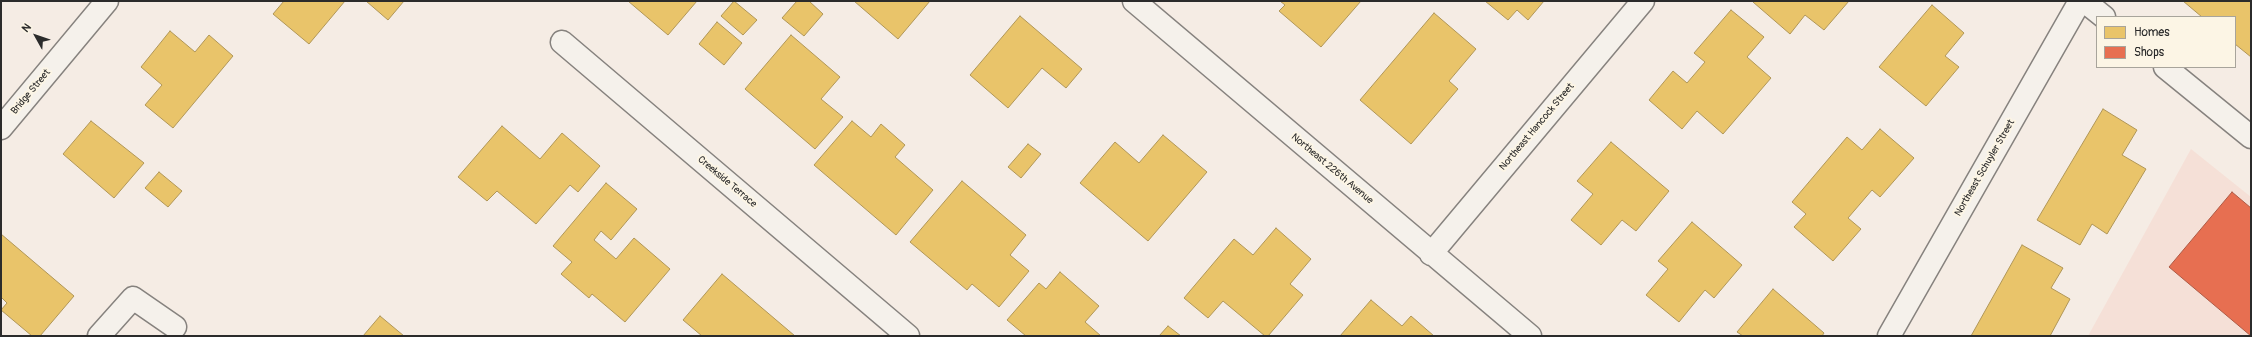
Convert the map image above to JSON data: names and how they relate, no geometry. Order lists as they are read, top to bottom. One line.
{"streets":{"street":["Bridge Street","Northeast Hancock Street","Northeast Schuyler Street","Northeast 226th Avenue","Creekside Terrace"]},"crossings":[["Northeast Hancock Street","Northeast 226th Avenue"]],"legend":["Homes","Shops"],"north":"top left"}
